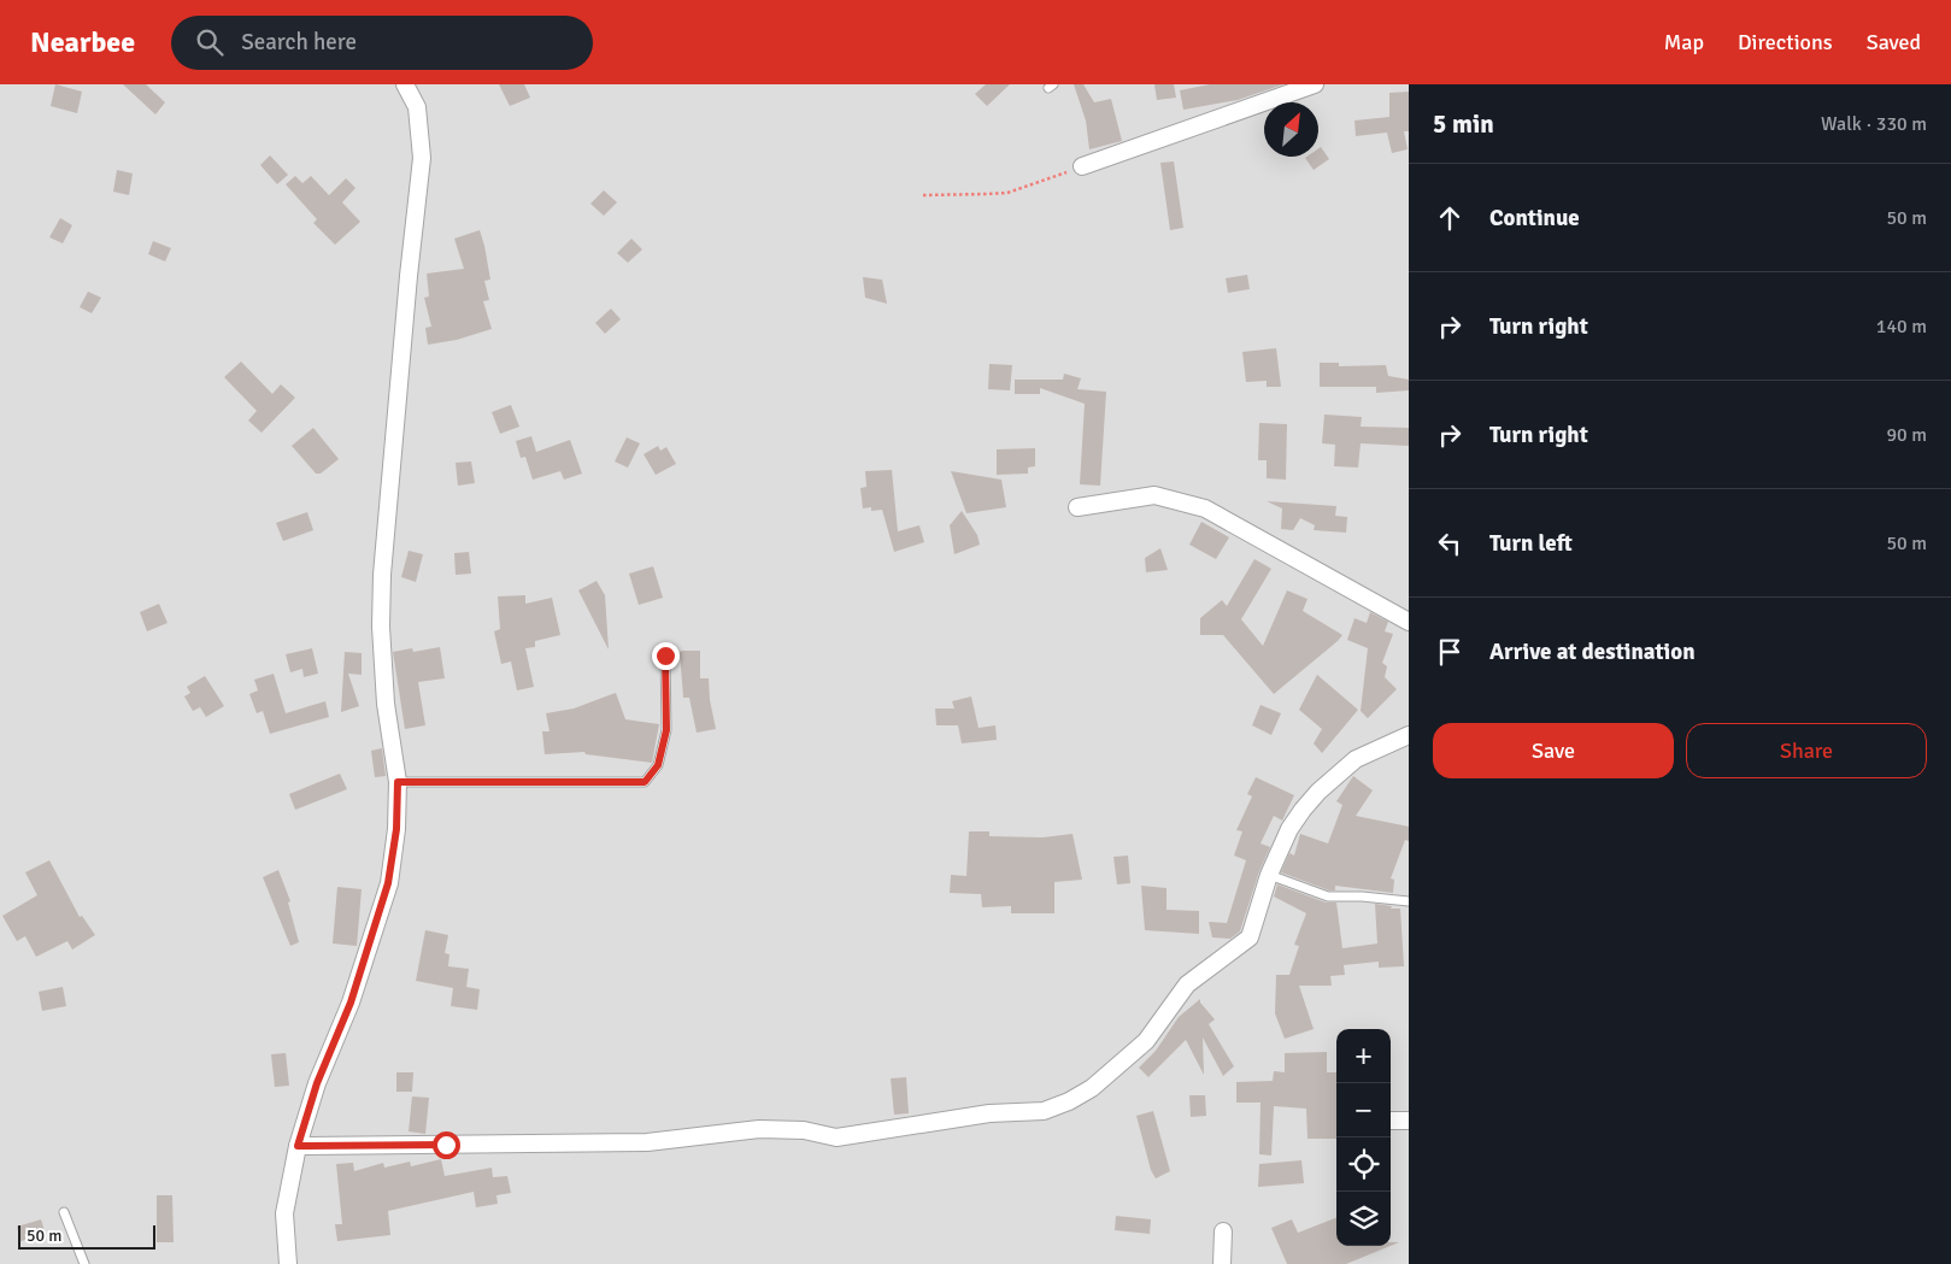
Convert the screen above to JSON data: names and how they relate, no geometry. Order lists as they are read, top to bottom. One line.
{"scale_bar":"50 m","north":"top right","page":{"header":"Nearbee","search":"Search here","nav":["Map","Directions","Saved"],"heading":["5 min","Walk · 330 m"],"list":[["Continue","50 m"],["Turn right","140 m"],["Turn right","90 m"],["Turn left","50 m"],"Arrive at destination"],"buttons":["Save","Share"],"map_buttons":["+","−"],"scale":"50 m"}}
